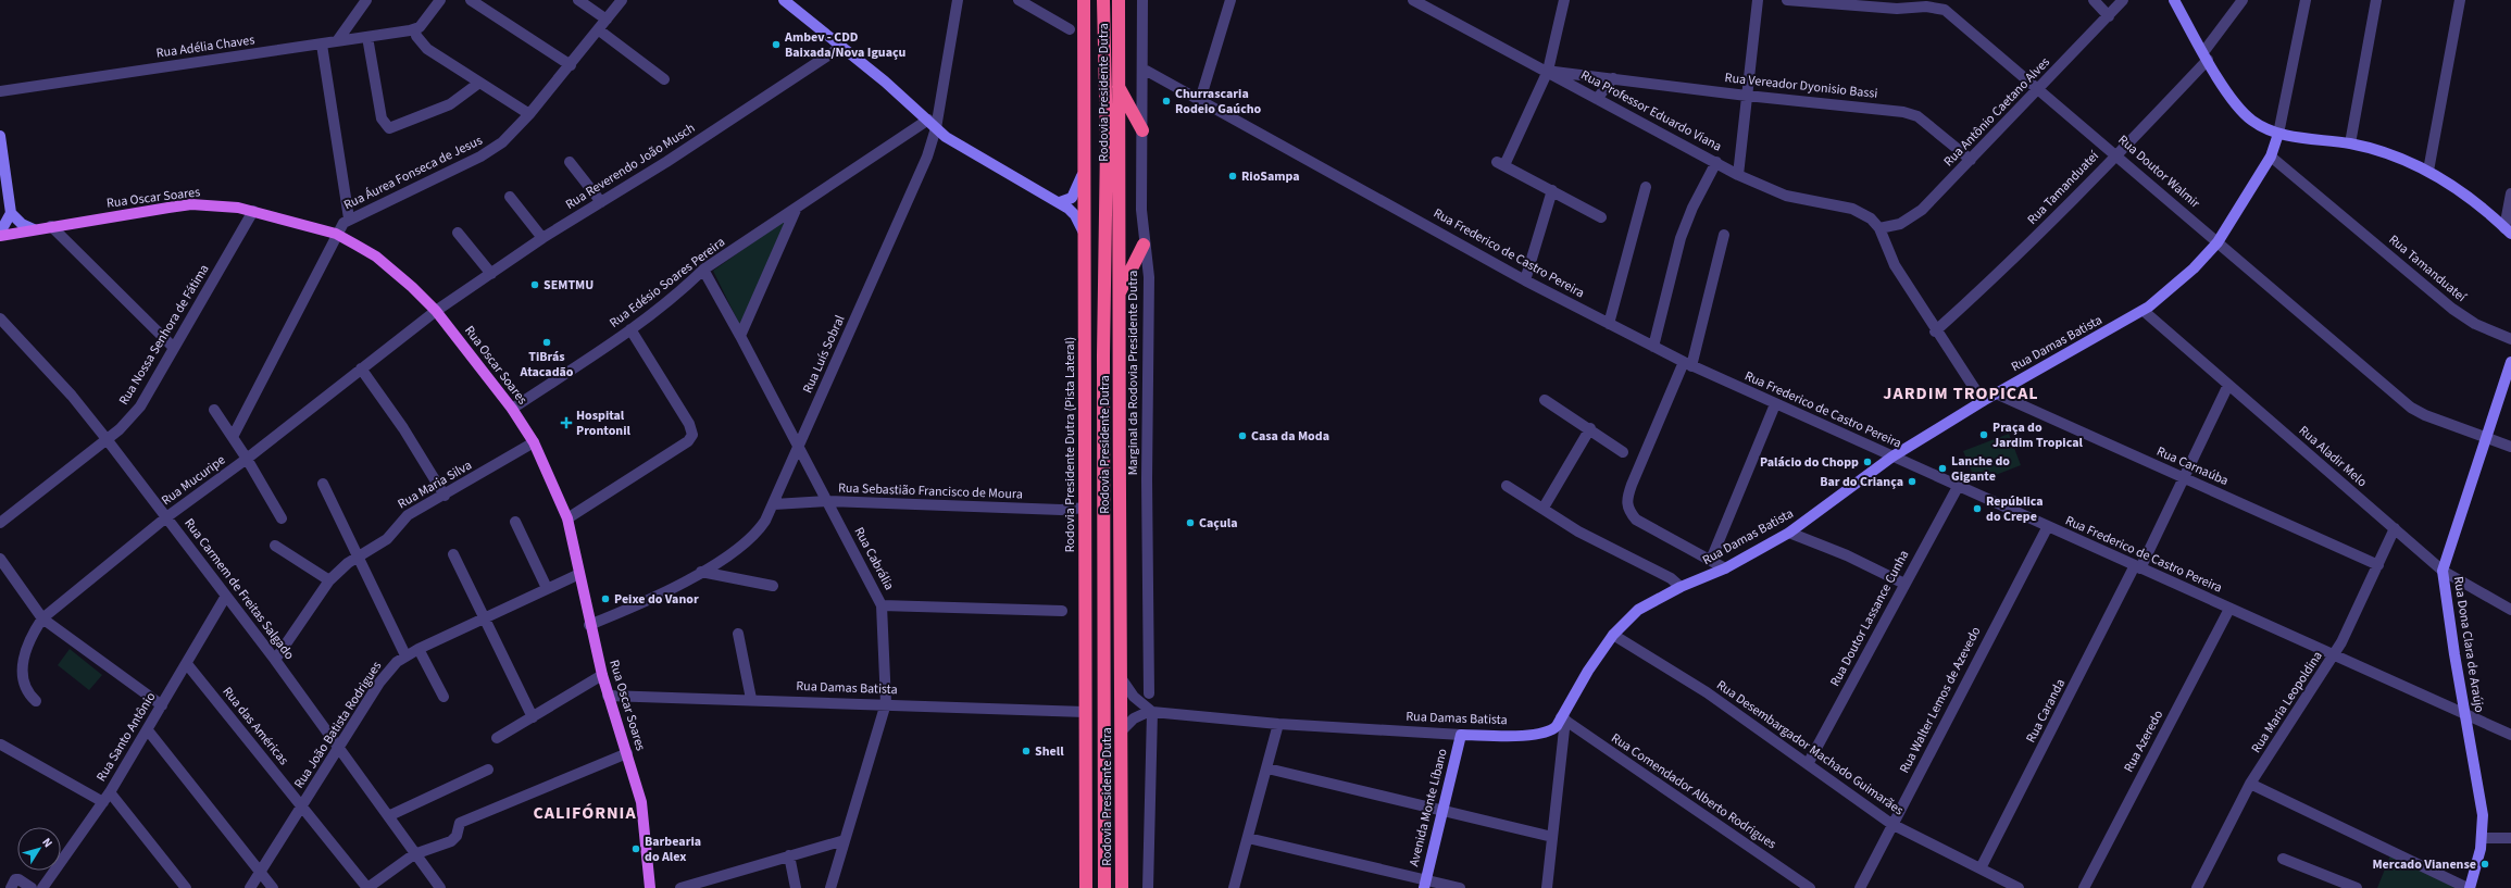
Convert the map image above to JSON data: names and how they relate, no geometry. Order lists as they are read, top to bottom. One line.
{"streets":{"highway":["Rodovia Presidente Dutra","Rodovia Presidente Dutra (Pista Lateral)"],"main road":["Rua Oscar Soares"],"street":["Rua Adélia Chaves","Rua Vereador Dyonisio Bassi","Rua Professor Eduardo Viana","Rua Antônio Caetano Alves","Rua Reverendo João Musch","Rua Doutor Walmir","Rua Áurea Fonseca de Jesus","Rua Tamanduateí","Rua Frederico de Castro Pereira","Rua Edésio Soares Pereira","Rua Nossa Senhora de Fátima","Rua Damas Batista","Rua Luís Sobral","Marginal da Rodovia Presidente Dutra","Rua Aladir Melo","Rua Carnaúba","Rua Mucuripe","Rua Maria Silva","Rua Sebastião Francisco de Moura","Rua Cabrália","Rua Carmem de Freitas Salgado","Rua Doutor Lassance Cunha","Rua Dona Clara de Araújo","Rua Walter Lemos de Azevedo","Rua Maria Leopoldina","Rua Caranda","Rua João Batista Rodrigues","Rua das Américas","Rua Santo Antônio","Rua Azeredo","Rua Desembargador Machado Guimarães","Rua Comendador Alberto Rodrigues","Avenida Monte Líbano"]},"crossings":[["Rua Vereador Dyonisio Bassi","Rua Professor Eduardo Viana"],["Rua Vereador Dyonisio Bassi","Rua Antônio Caetano Alves"],["Rua Professor Eduardo Viana","Rua Antônio Caetano Alves"],["Rua Antônio Caetano Alves","Rua Doutor Walmir"],["Rua Reverendo João Musch","Rua Oscar Soares"],["Rua Reverendo João Musch","Rua Mucuripe"],["Rua Doutor Walmir","Rua Tamanduateí"],["Rua Doutor Walmir","Rua Damas Batista"],["Rua Doutor Walmir","Rua Dona Clara de Araújo"],["Rua Áurea Fonseca de Jesus","Rua Oscar Soares"],["Rua Tamanduateí","Rua Damas Batista"],["Rua Oscar Soares","Rua Edésio Soares Pereira"],["Rua Oscar Soares","Rua Nossa Senhora de Fátima"],["Rua Oscar Soares","Rua Damas Batista"],["Rua Oscar Soares","Rua Luís Sobral"],["Rua Oscar Soares","Rua Mucuripe"],["Rua Oscar Soares","Rua Maria Silva"],["Rua Oscar Soares","Rua João Batista Rodrigues"],["Rua Frederico de Castro Pereira","Rua Damas Batista"],["Rua Frederico de Castro Pereira","Marginal da Rodovia Presidente Dutra"],["Rua Frederico de Castro Pereira","Rua Doutor Lassance Cunha"],["Rua Frederico de Castro Pereira","Rua Dona Clara de Araújo"],["Rua Frederico de Castro Pereira","Rua Walter Lemos de Azevedo"],["Rua Frederico de Castro Pereira","Rua Maria Leopoldina"],["Rua Frederico de Castro Pereira","Rua Caranda"],["Rua Frederico de Castro Pereira","Rua Azeredo"],["Rua Edésio Soares Pereira","Rua Cabrália"],["Rua Nossa Senhora de Fátima","Rua Carmem de Freitas Salgado"],["Rua Damas Batista","Rodovia Presidente Dutra (Pista Lateral)"],["Rua Damas Batista","Rua Aladir Melo"],["Rua Damas Batista","Rua Carnaúba"],["Rua Damas Batista","Rua Cabrália"],["Rua Damas Batista","Rua Desembargador Machado Guimarães"],["Rua Damas Batista","Rua Comendador Alberto Rodrigues"],["Rua Damas Batista","Avenida Monte Líbano"],["Rua Luís Sobral","Rua Sebastião Francisco de Moura"],["Rua Luís Sobral","Rua Cabrália"],["Rodovia Presidente Dutra (Pista Lateral)","Rua Sebastião Francisco de Moura"],["Rua Aladir Melo","Rua Dona Clara de Araújo"],["Rua Aladir Melo","Rua Maria Leopoldina"],["Rua Aladir Melo","Rua Caranda"],["Rua Carnaúba","Rua Maria Leopoldina"],["Rua Carnaúba","Rua Caranda"],["Rua Mucuripe","Rua Carmem de Freitas Salgado"],["Rua Maria Silva","Rua Carmem de Freitas Salgado"],["Rua Sebastião Francisco de Moura","Rua Cabrália"],["Rua Carmem de Freitas Salgado","Rua João Batista Rodrigues"],["Rua Carmem de Freitas Salgado","Rua Santo Antônio"],["Rua Doutor Lassance Cunha","Rua Desembargador Machado Guimarães"],["Rua Walter Lemos de Azevedo","Rua Desembargador Machado Guimarães"],["Rua Caranda","Rua Desembargador Machado Guimarães"],["Rua João Batista Rodrigues","Rua das Américas"],["Rua das Américas","Rua Santo Antônio"]],"districts":["JARDIM TROPICAL","CALIFÓRNIA"],"places":{"other":["Ambev - CDD Baixada/Nova Iguaçu","Churrascaria Rodeio Gaúcho","RioSampa","SEMTMU","TiBrás Atacadão","Praça do Jardim Tropical","Casa da Moda","Palácio do Chopp","Lanche do Gigante","Bar do Criança","República do Crepe","Caçula","Peixe do Vanor","Shell","Barbearia do Alex","Mercado Vianense"],"health":["Hospital Prontonil"]},"north":"top right"}
